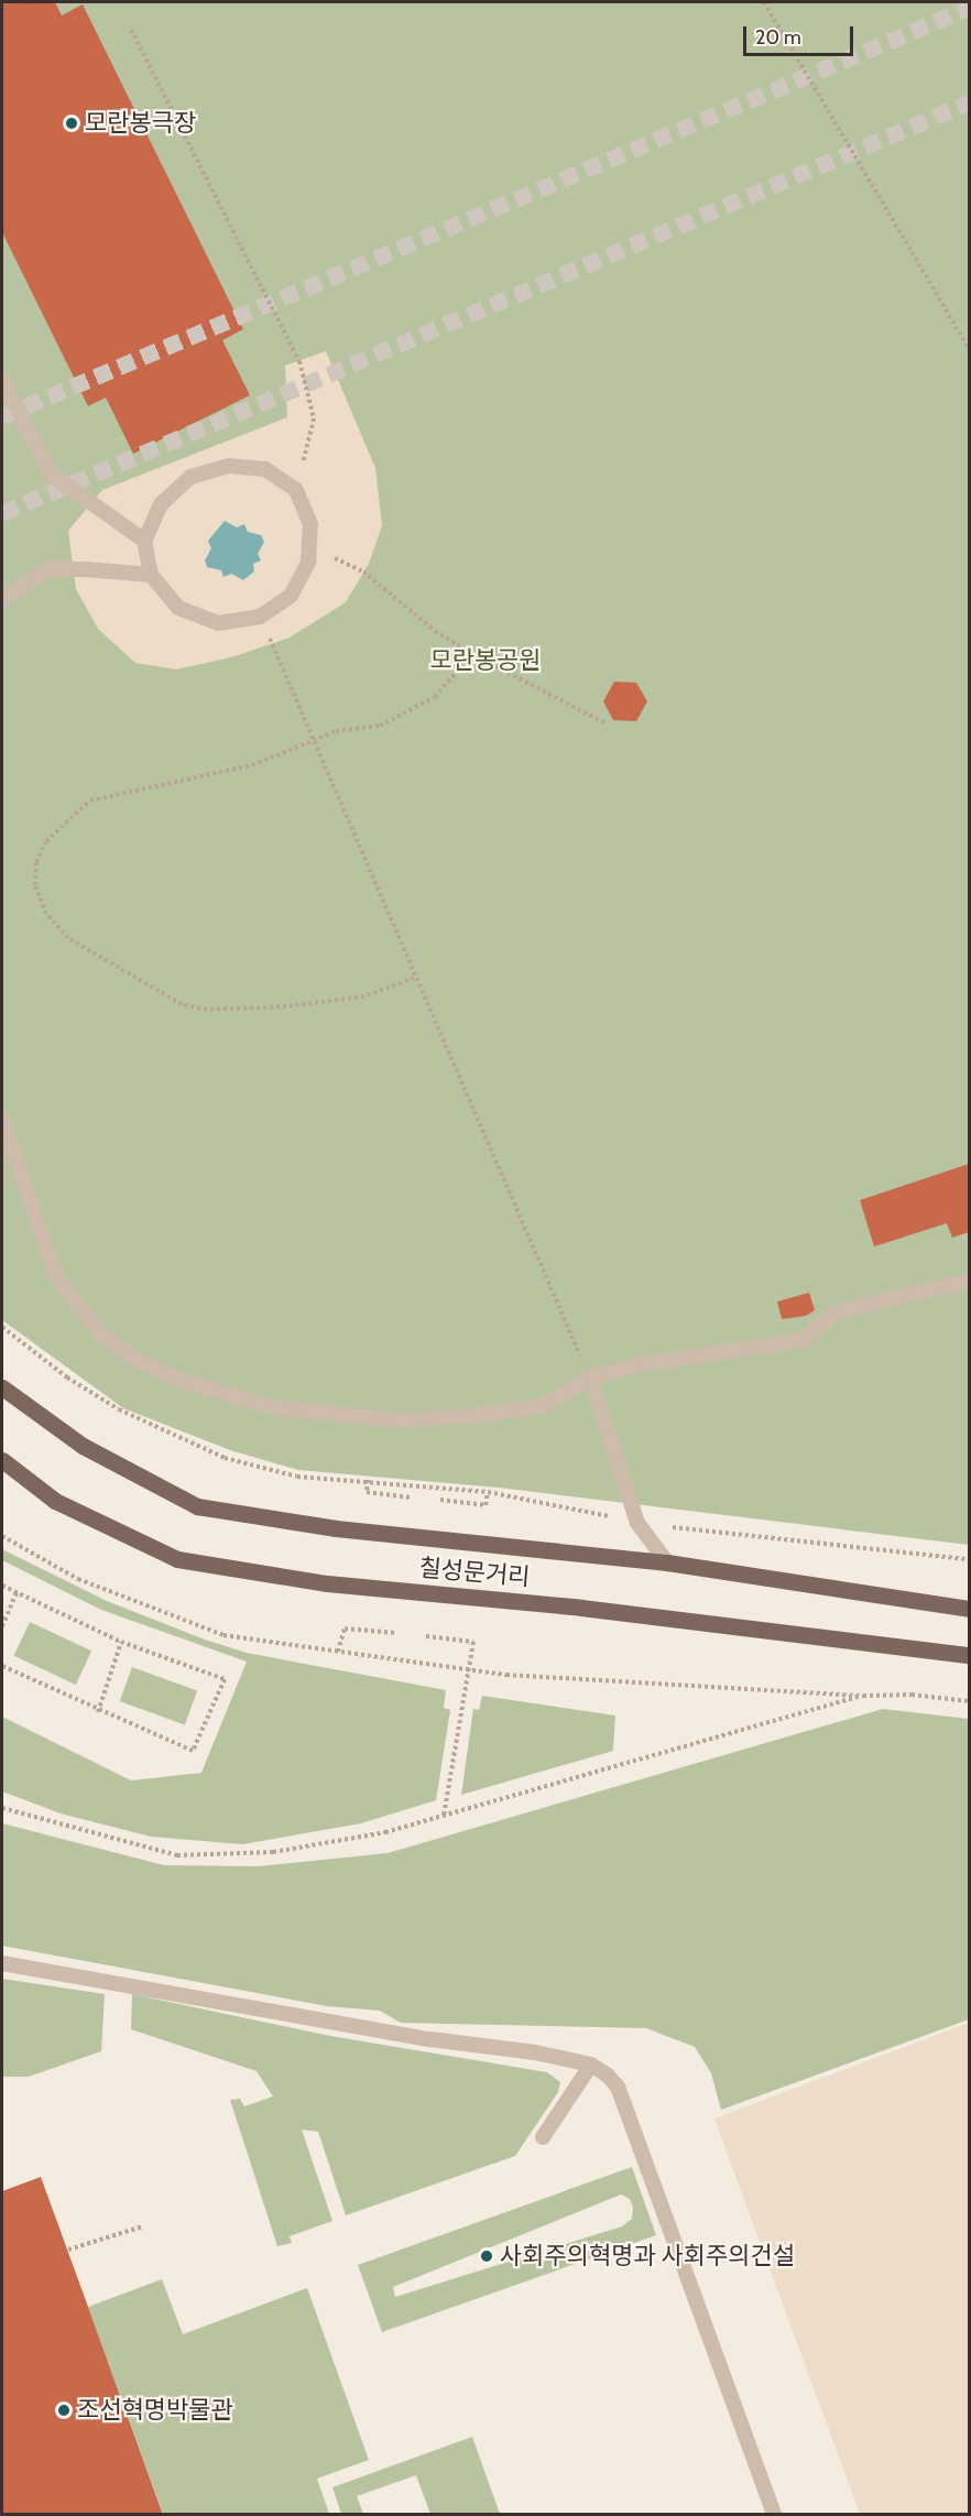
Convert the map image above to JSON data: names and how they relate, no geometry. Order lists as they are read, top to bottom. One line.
{"streets":{"main road":["칠성문거리"]},"parks":["모란봉공원"],"places":["모란봉극장","사회주의혁명과 사회주의건설","조선혁명박물관"],"scale_bar":"20 m"}
